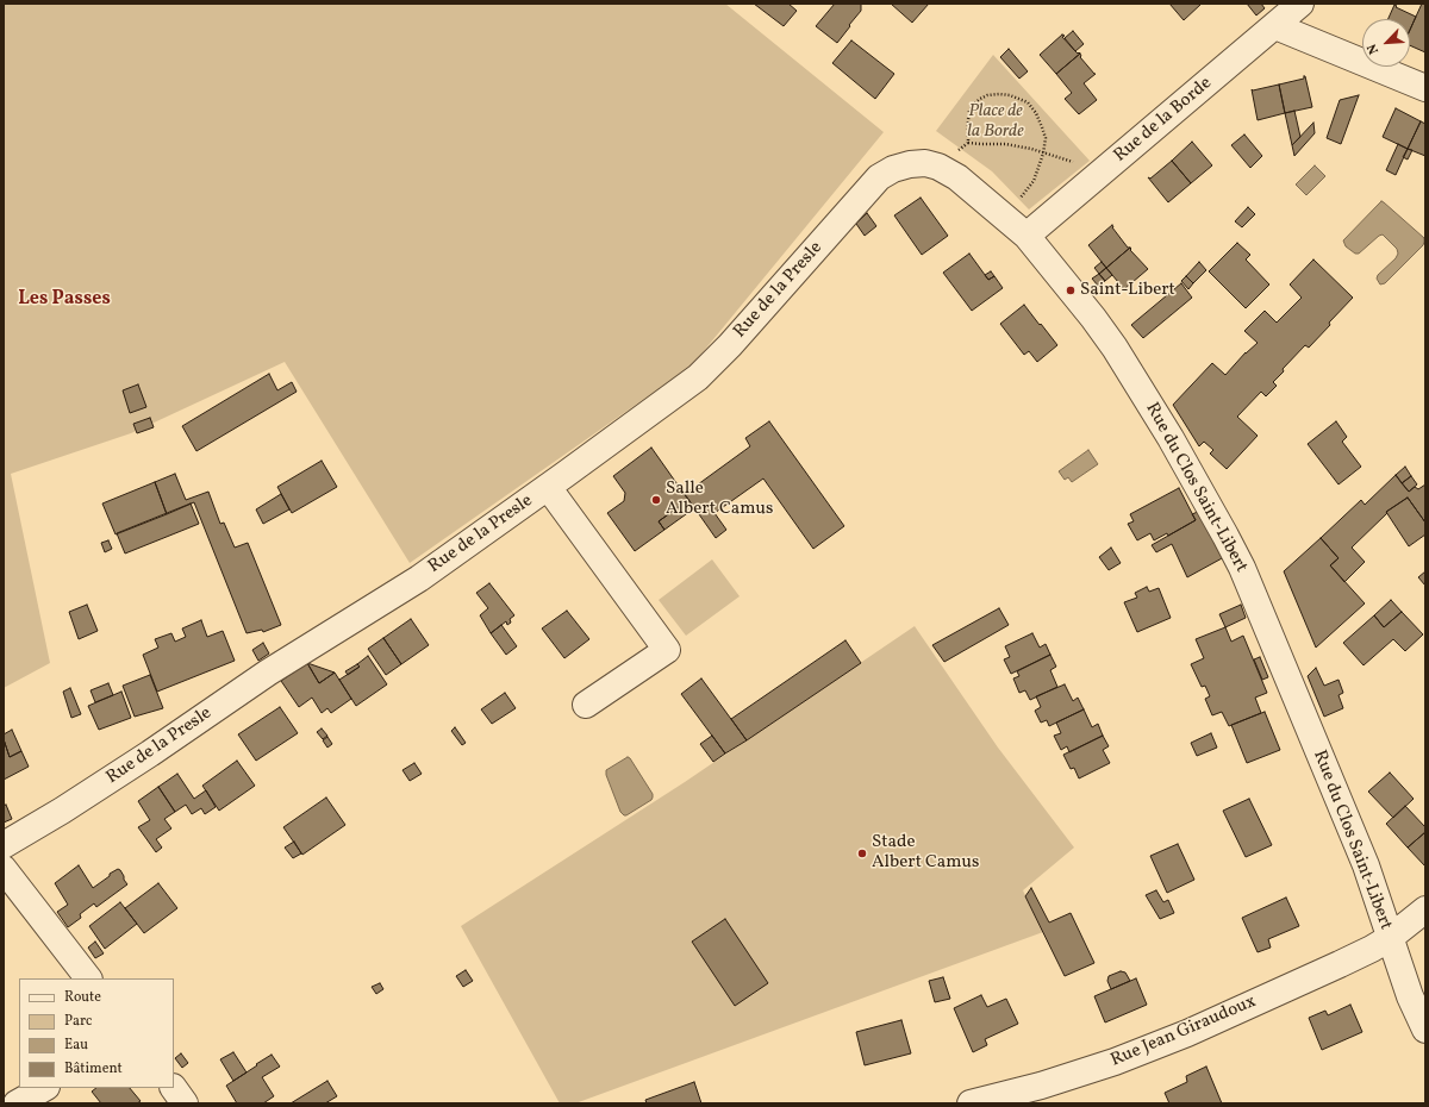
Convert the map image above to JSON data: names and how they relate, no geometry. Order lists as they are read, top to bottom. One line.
{"streets":{"street":["Rue de la Borde","Rue de la Presle","Rue du Clos Saint-Libert","Rue Jean Giraudoux"]},"crossings":[["Rue de la Borde","Rue du Clos Saint-Libert"],["Rue de la Presle","Rue du Clos Saint-Libert"],["Rue du Clos Saint-Libert","Rue Jean Giraudoux"]],"districts":["Les Passes"],"parks":["Place de la Borde"],"places":["Saint-Libert","Salle Albert Camus","Stade Albert Camus"],"legend":["Route","Parc","Eau","Bâtiment"],"north":"bottom left"}
